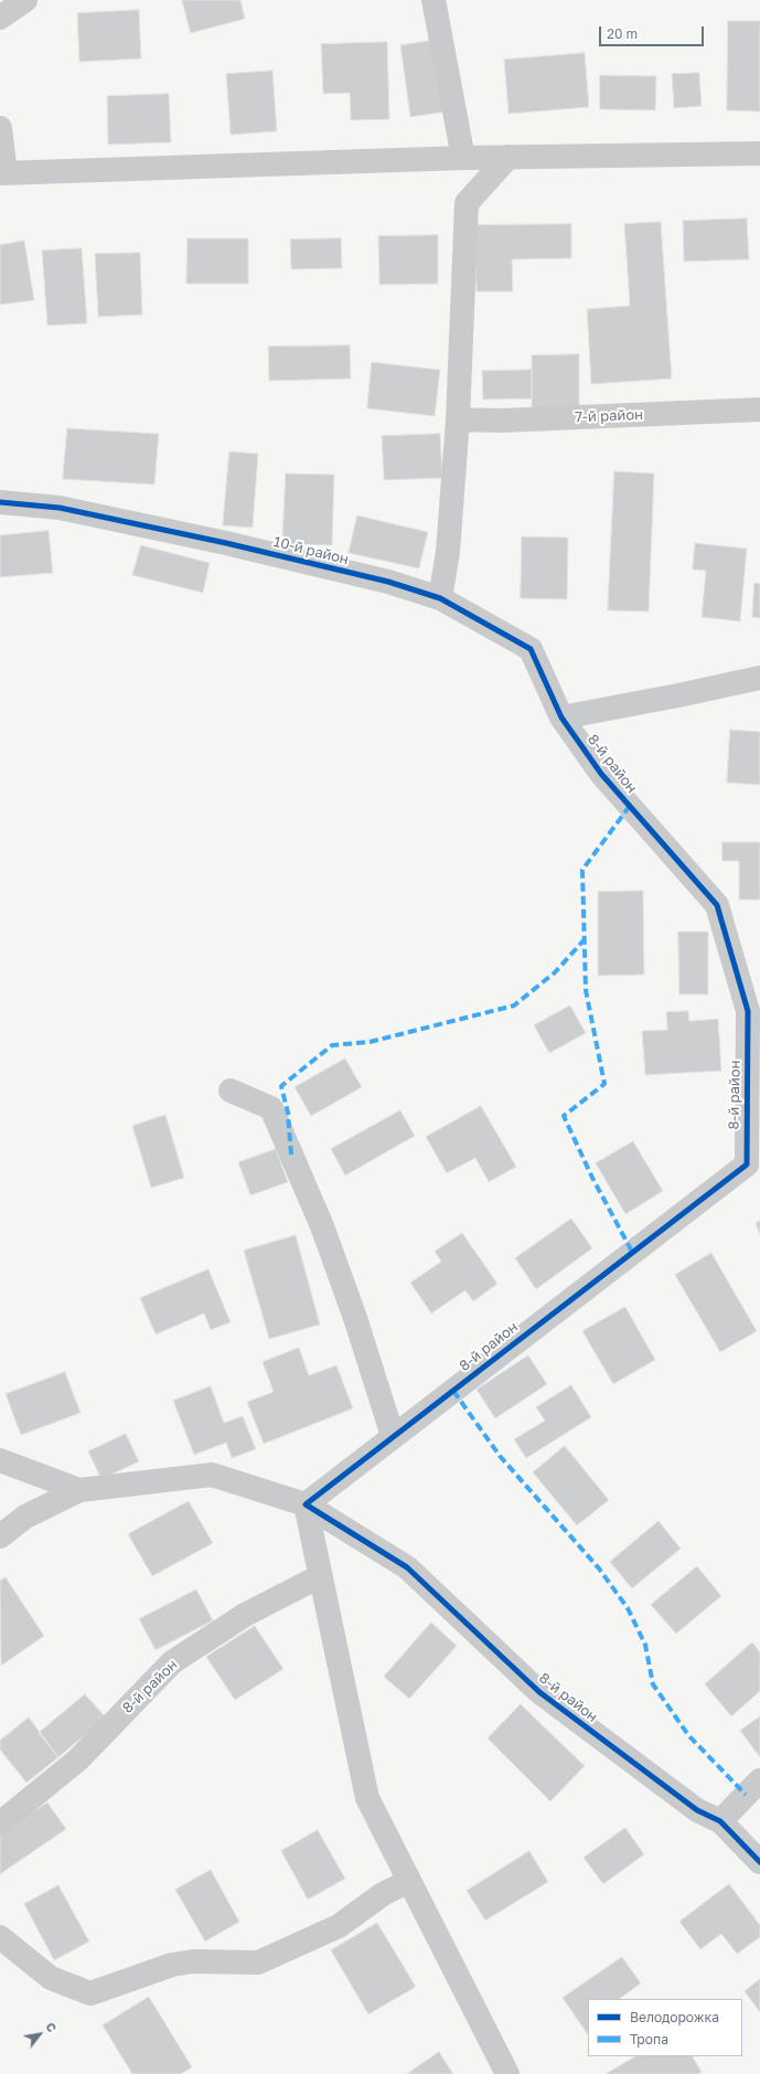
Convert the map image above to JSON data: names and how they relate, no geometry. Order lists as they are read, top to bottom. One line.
{"streets":{"street":["7-й район","10-й район","8-й район"]},"crossings":[["10-й район","8-й район"]],"legend":["Велодорожка","Тропа"],"scale_bar":"20 m","north":"top right"}
